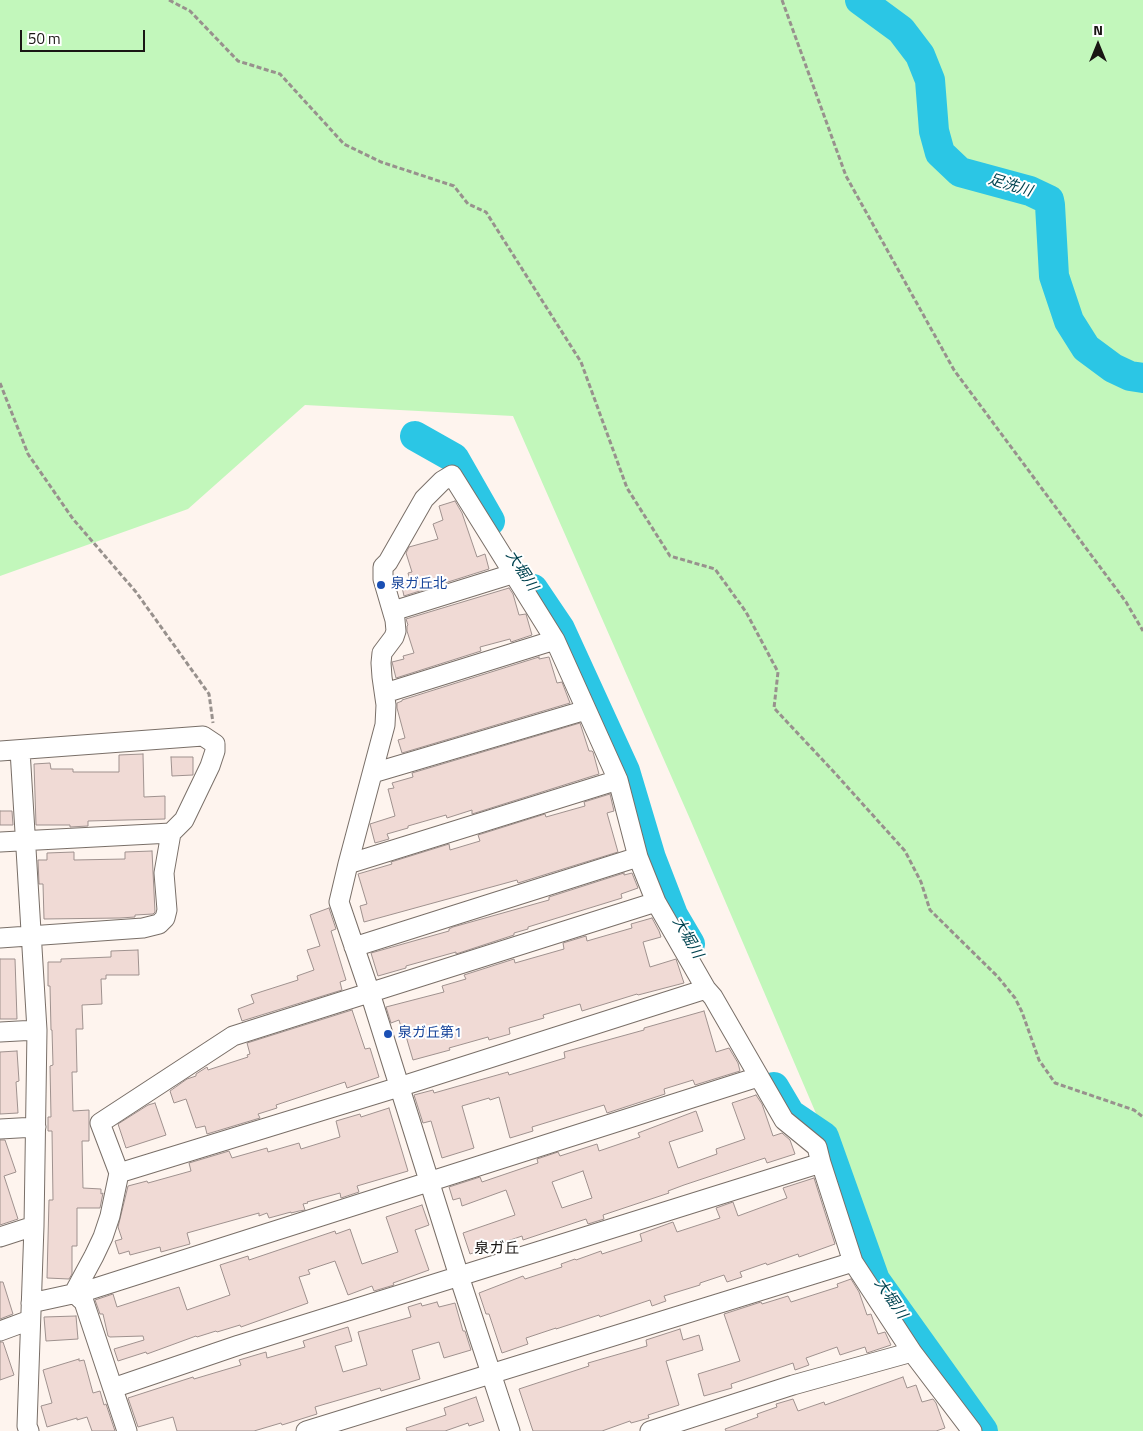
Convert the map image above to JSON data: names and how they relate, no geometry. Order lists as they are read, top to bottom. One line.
{"districts":["泉ガ丘"],"water":["足洗川","大堀川"],"places":["泉ガ丘北","泉ガ丘第1"],"scale_bar":"50 m","north":"top"}
